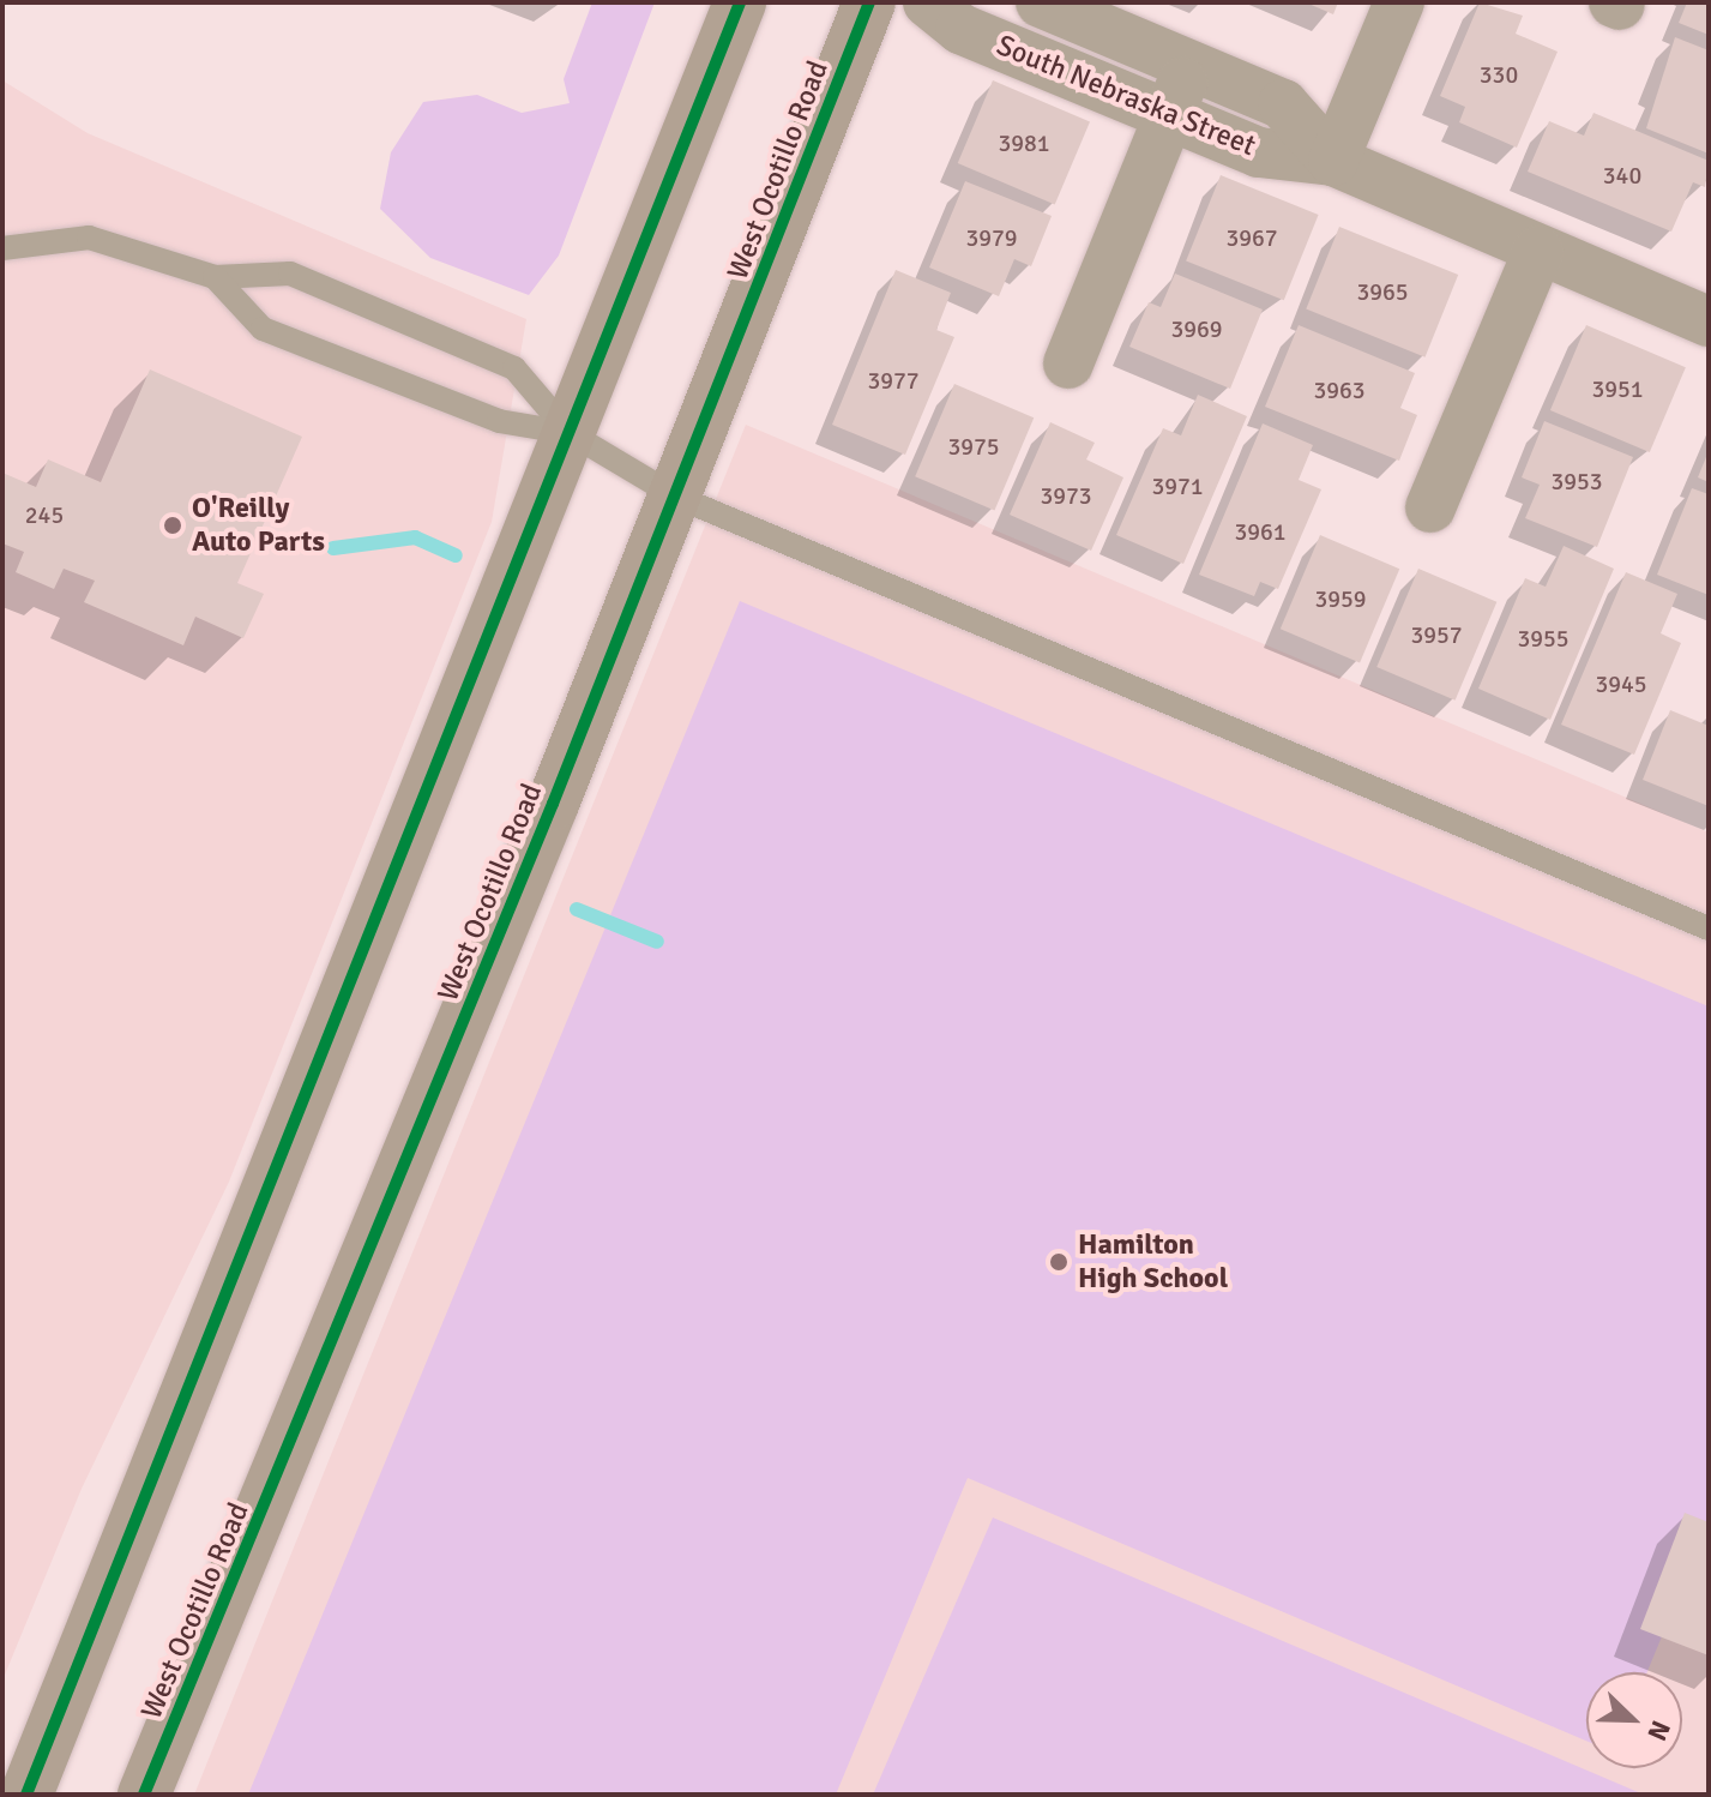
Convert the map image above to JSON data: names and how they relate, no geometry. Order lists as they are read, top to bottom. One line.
{"streets":{"main road":["West Ocotillo Road"],"street":["South Nebraska Street"]},"places":["O'Reilly Auto Parts","Hamilton High School"],"house_numbers":["330","3981","340","3979","3967","3965","3969","3977","3951","3963","3975","3953","3971","3973","245","3961","3959","3957","3955","3945"],"north":"bottom right"}
